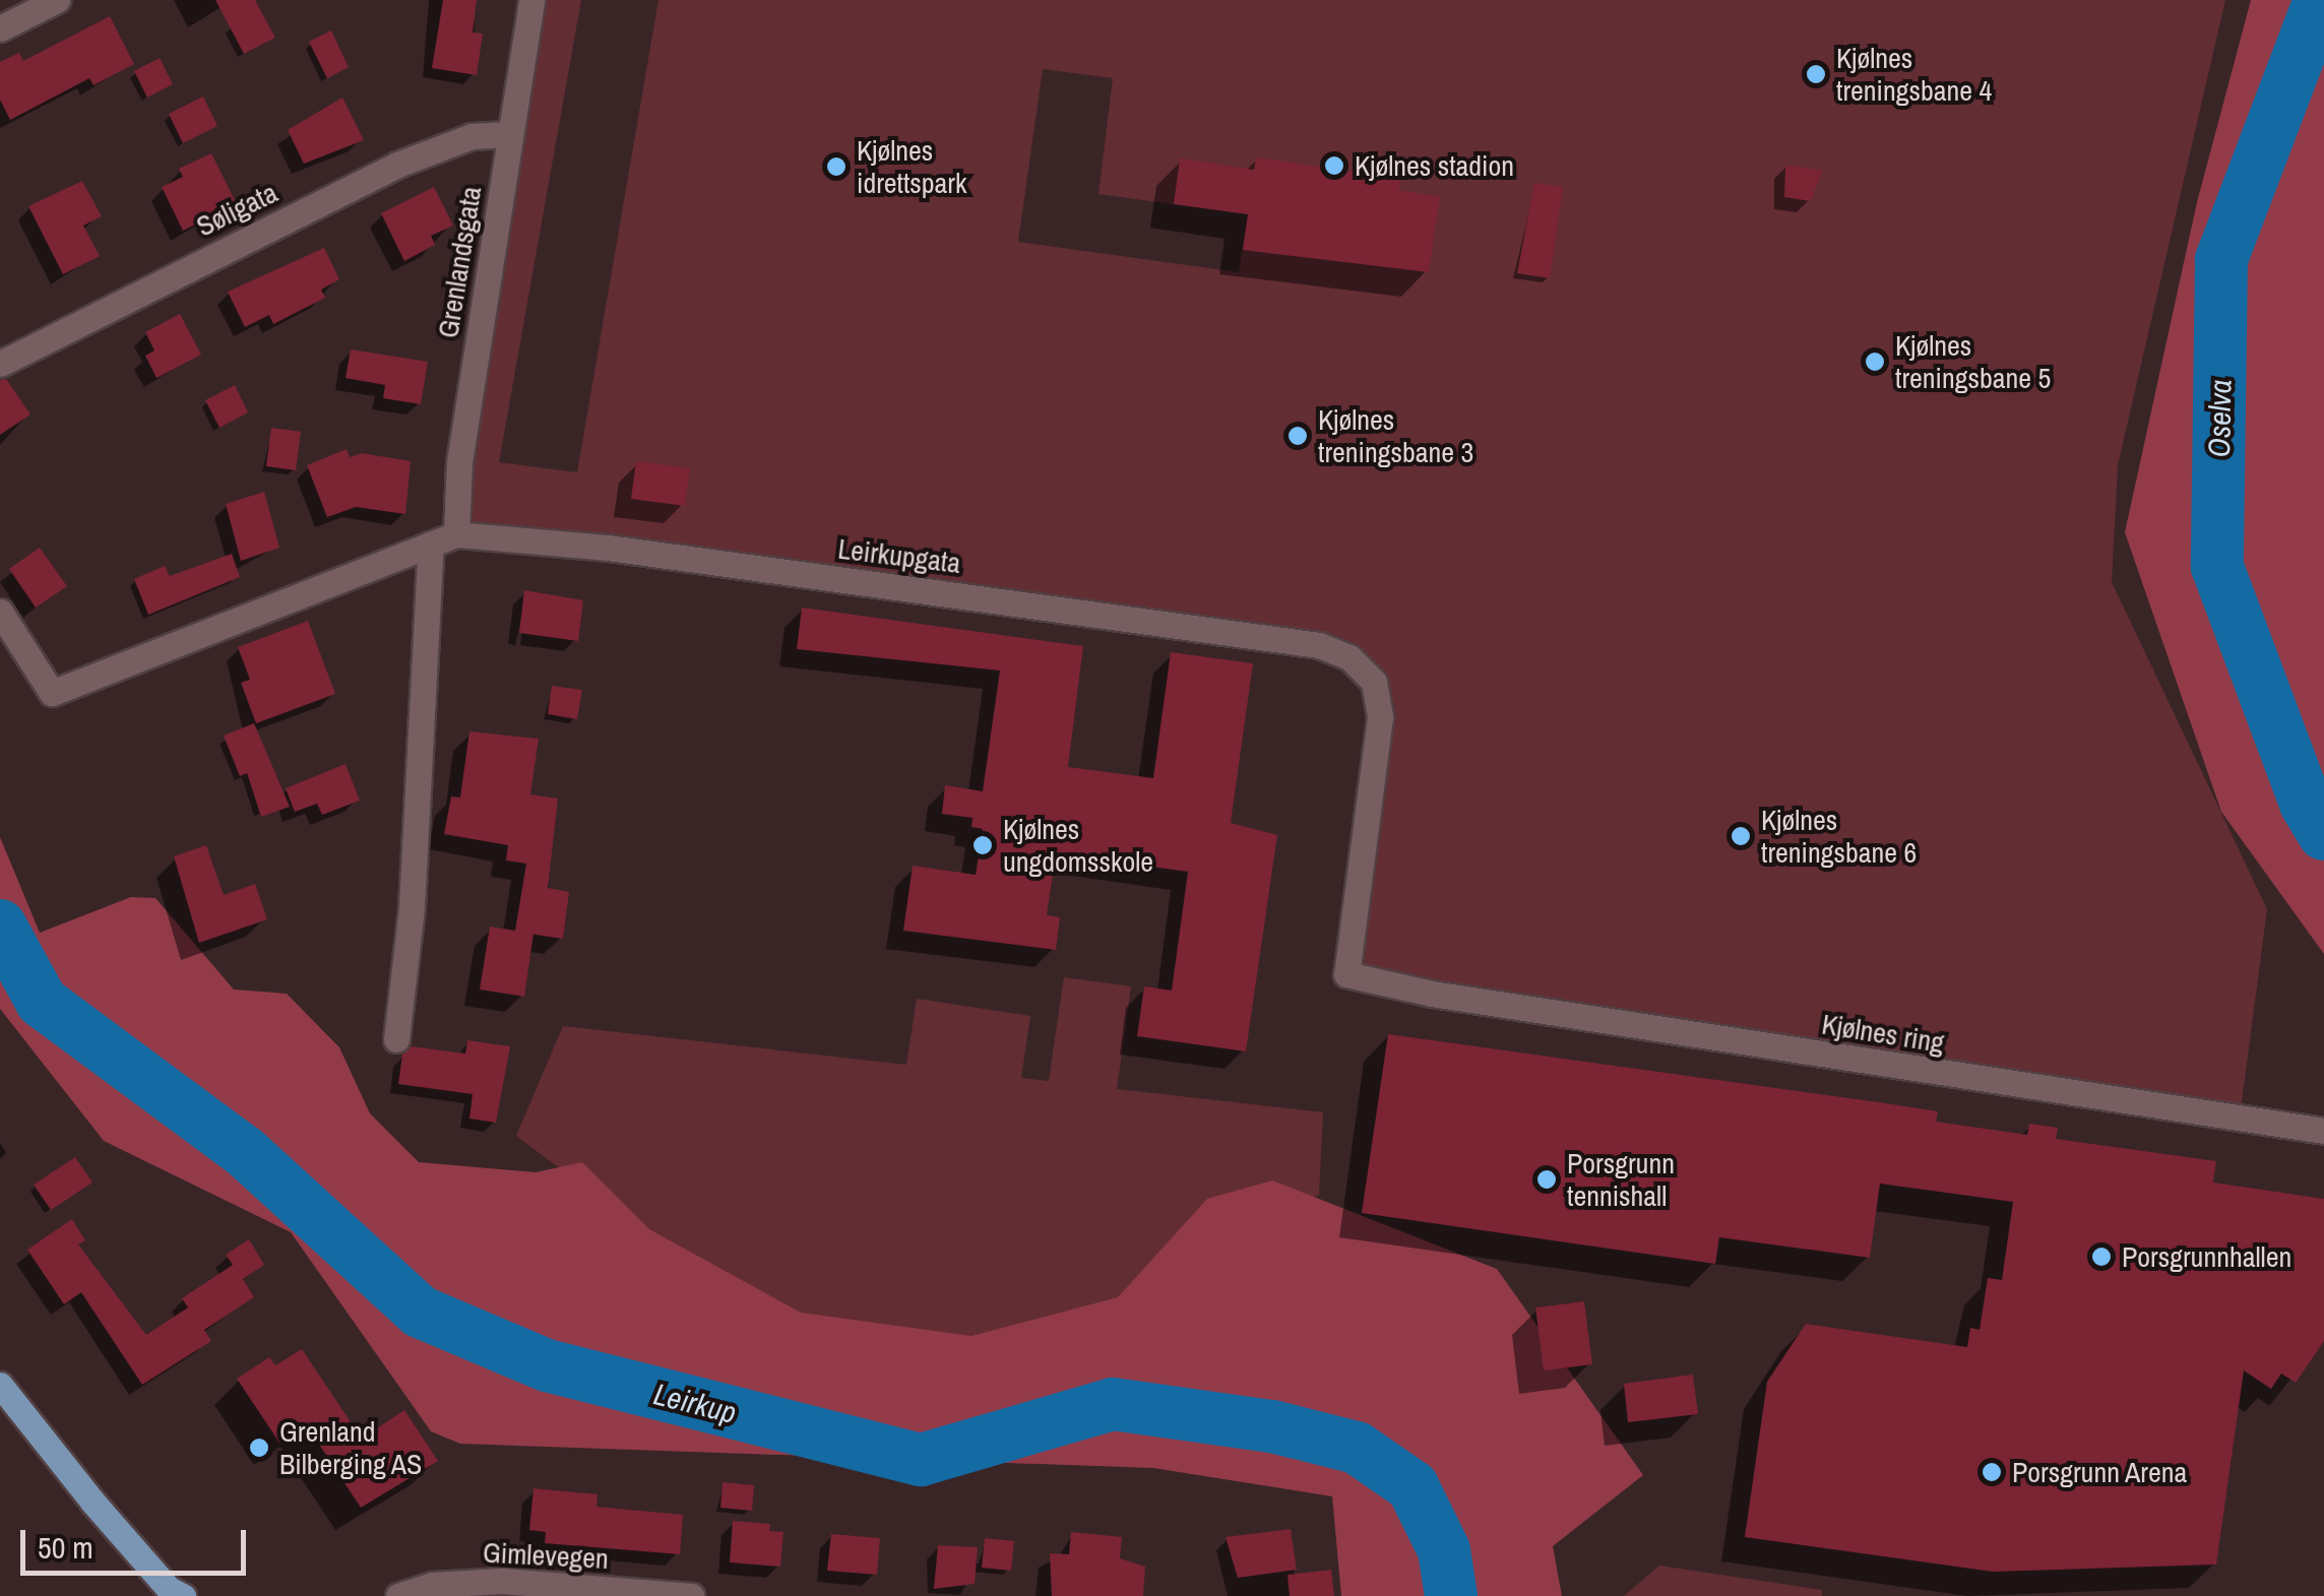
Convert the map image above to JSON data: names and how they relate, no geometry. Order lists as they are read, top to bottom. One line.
{"streets":{"street":["Søligata","Grenlandsgata","Leirkupgata","Kjølnes ring","Gimlevegen"]},"crossings":[["Søligata","Grenlandsgata"],["Grenlandsgata","Leirkupgata"],["Leirkupgata","Kjølnes ring"]],"water":["Oselva","Leirkup"],"places":["Kjølnes treningsbane 4","Kjølnes stadion","Kjølnes idrettspark","Kjølnes treningsbane 5","Kjølnes treningsbane 3","Kjølnes treningsbane 6","Kjølnes ungdomsskole","Porsgrunn tennishall","Porsgrunnhallen","Grenland Bilberging AS","Porsgrunn Arena"],"scale_bar":"50 m"}
